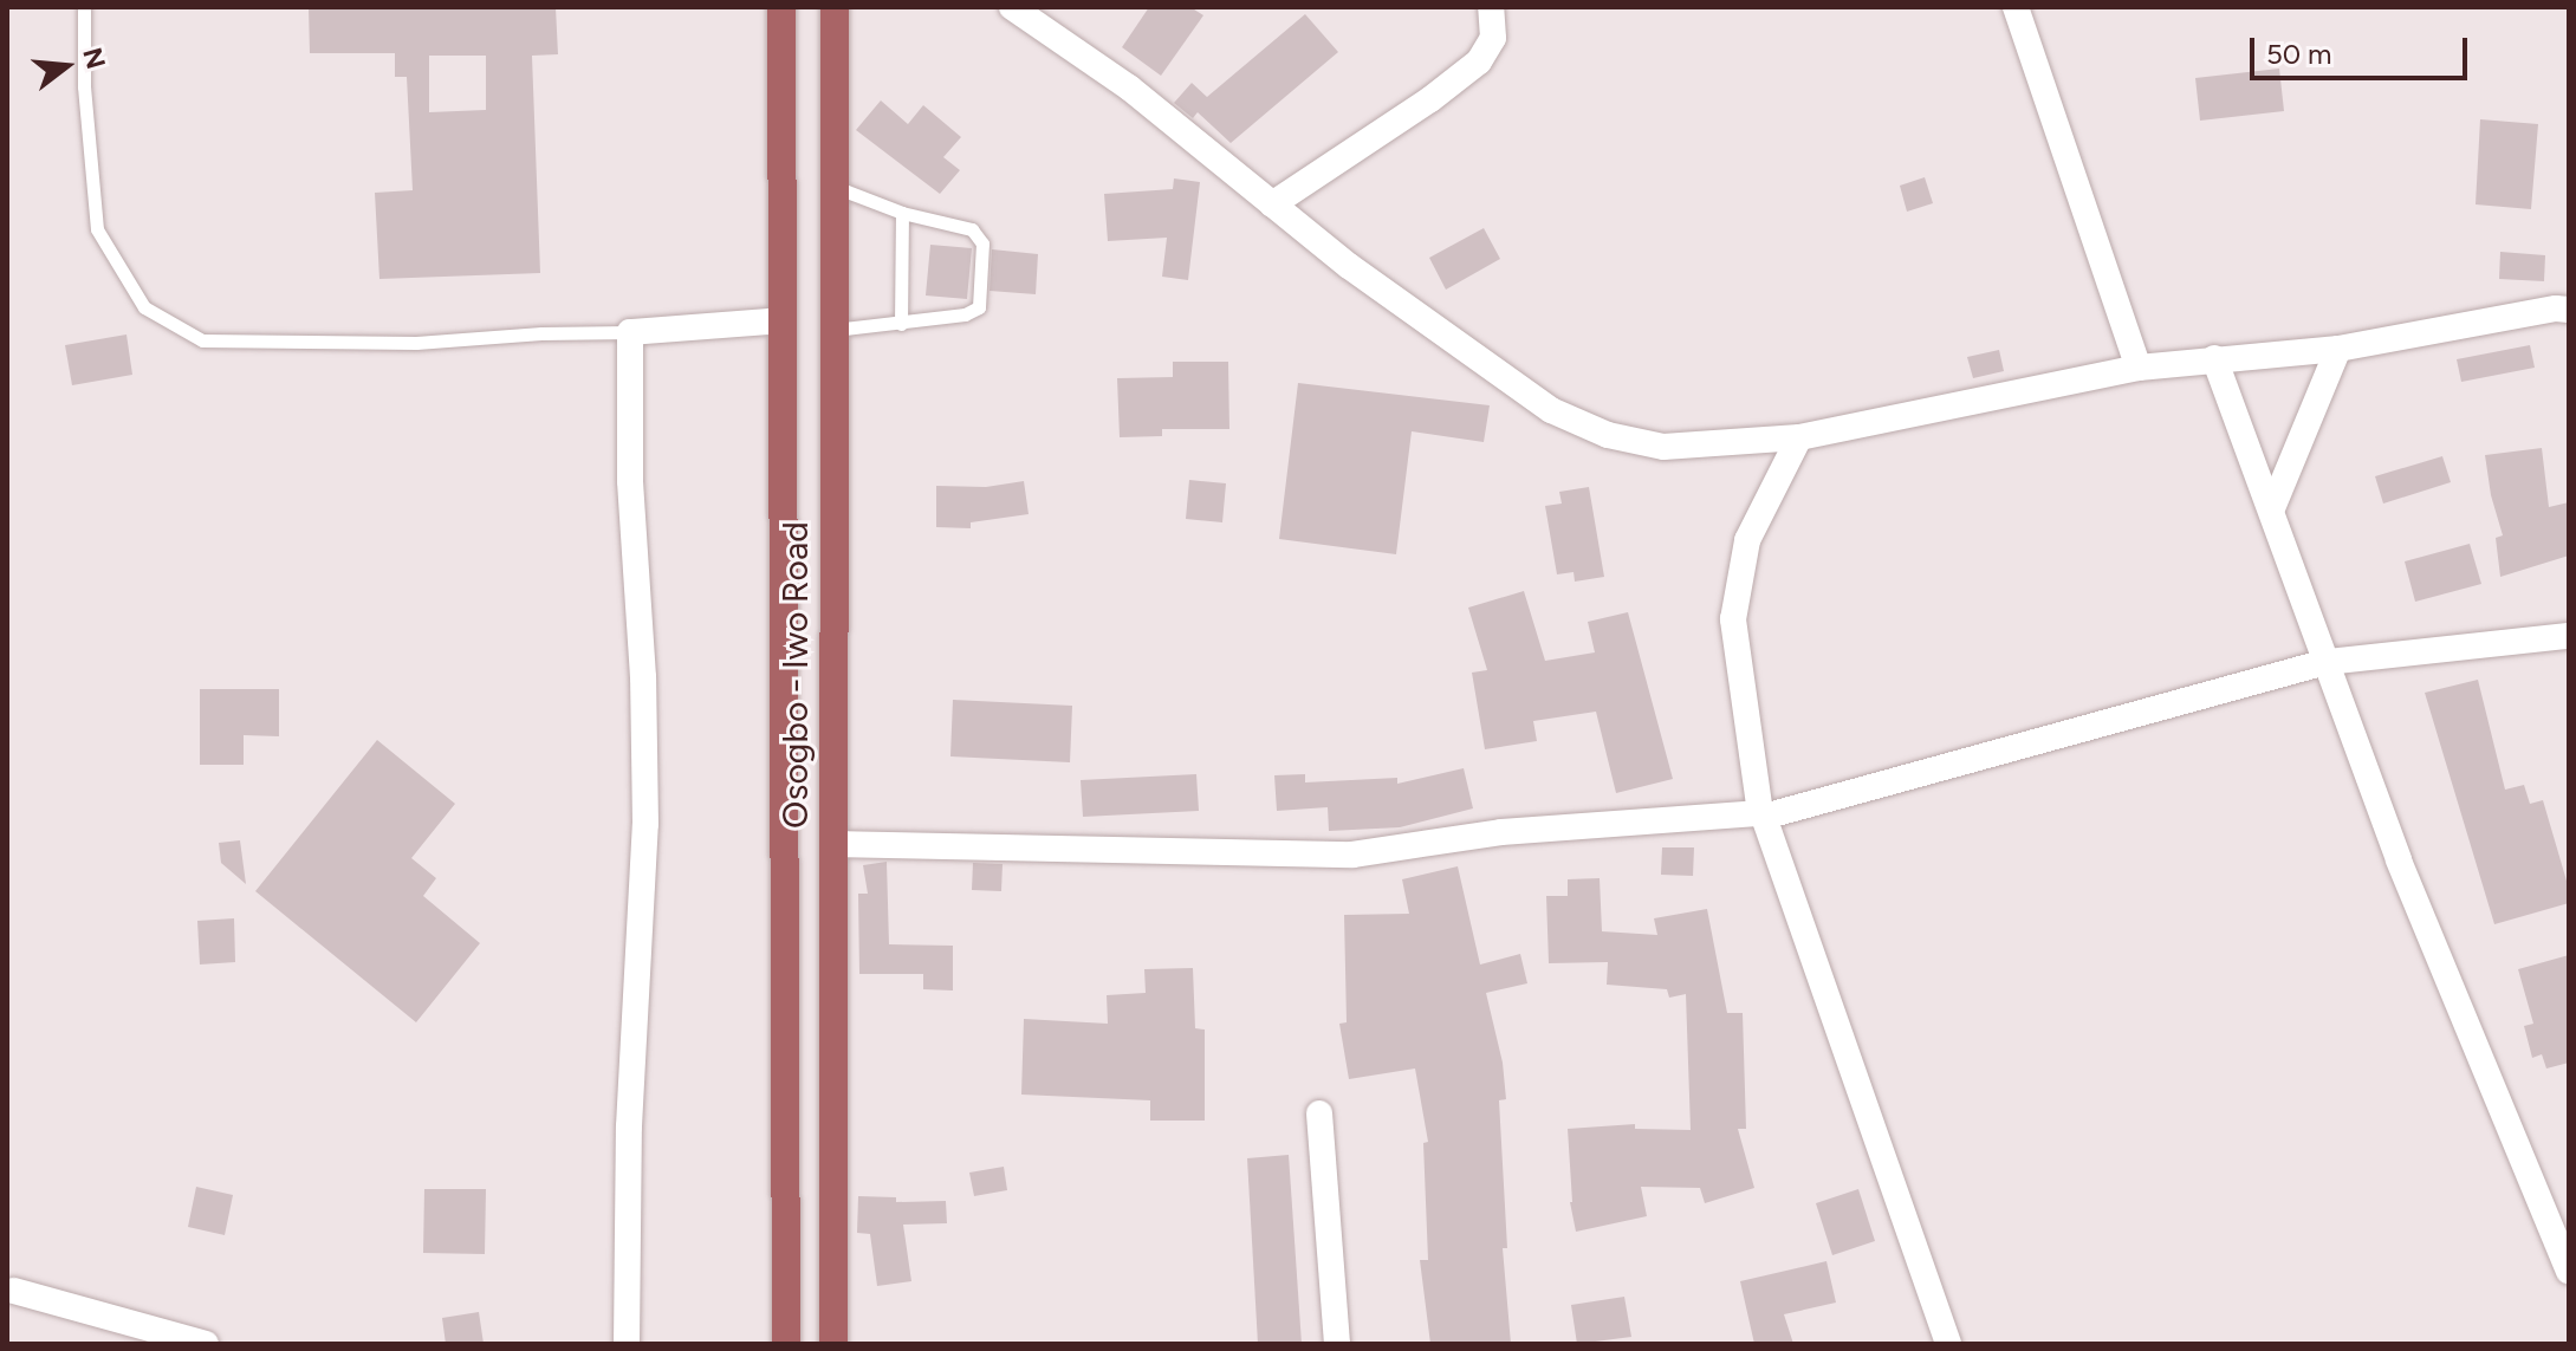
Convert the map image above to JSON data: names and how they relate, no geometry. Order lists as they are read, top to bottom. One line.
{"streets":{"main road":["Osogbo - Iwo Road"]},"scale_bar":"50 m","north":"right"}
